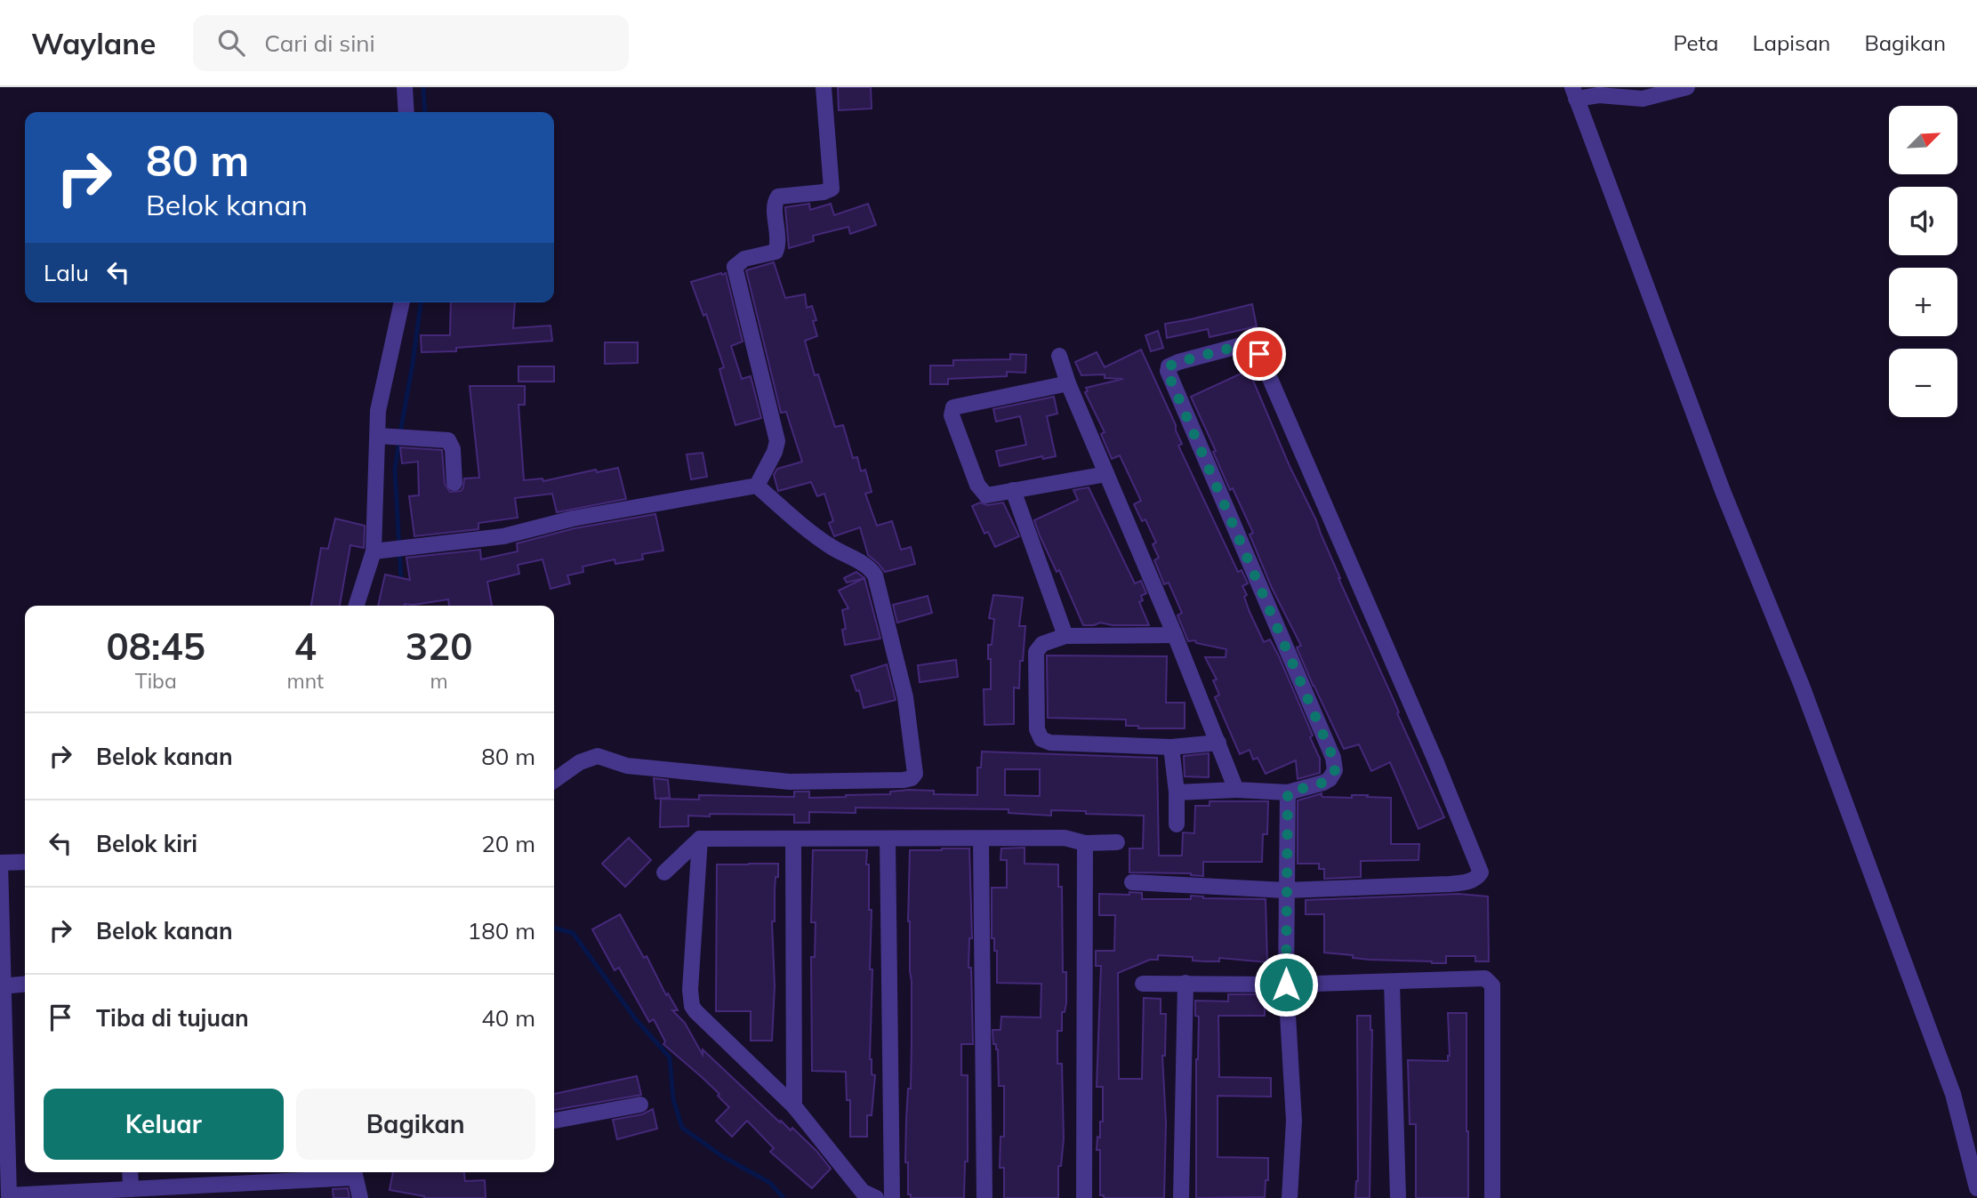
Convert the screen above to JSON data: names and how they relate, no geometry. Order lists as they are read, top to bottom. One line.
{"north":"top right","page":{"header":"Waylane","search":"Cari di sini","nav":["Peta","Lapisan","Bagikan"],"map_buttons":["+","−"],"turn":["80 m","Belok kanan"],"then":"Lalu","eta":["08:45","Tiba","4","mnt","320","m"],"list":[{"name":"Belok kanan","value":"80 m"},{"name":"Belok kiri","value":"20 m"},{"name":"Belok kanan","value":"180 m"},{"name":"Tiba di tujuan","value":"40 m"}],"buttons":["Keluar","Bagikan"]}}
